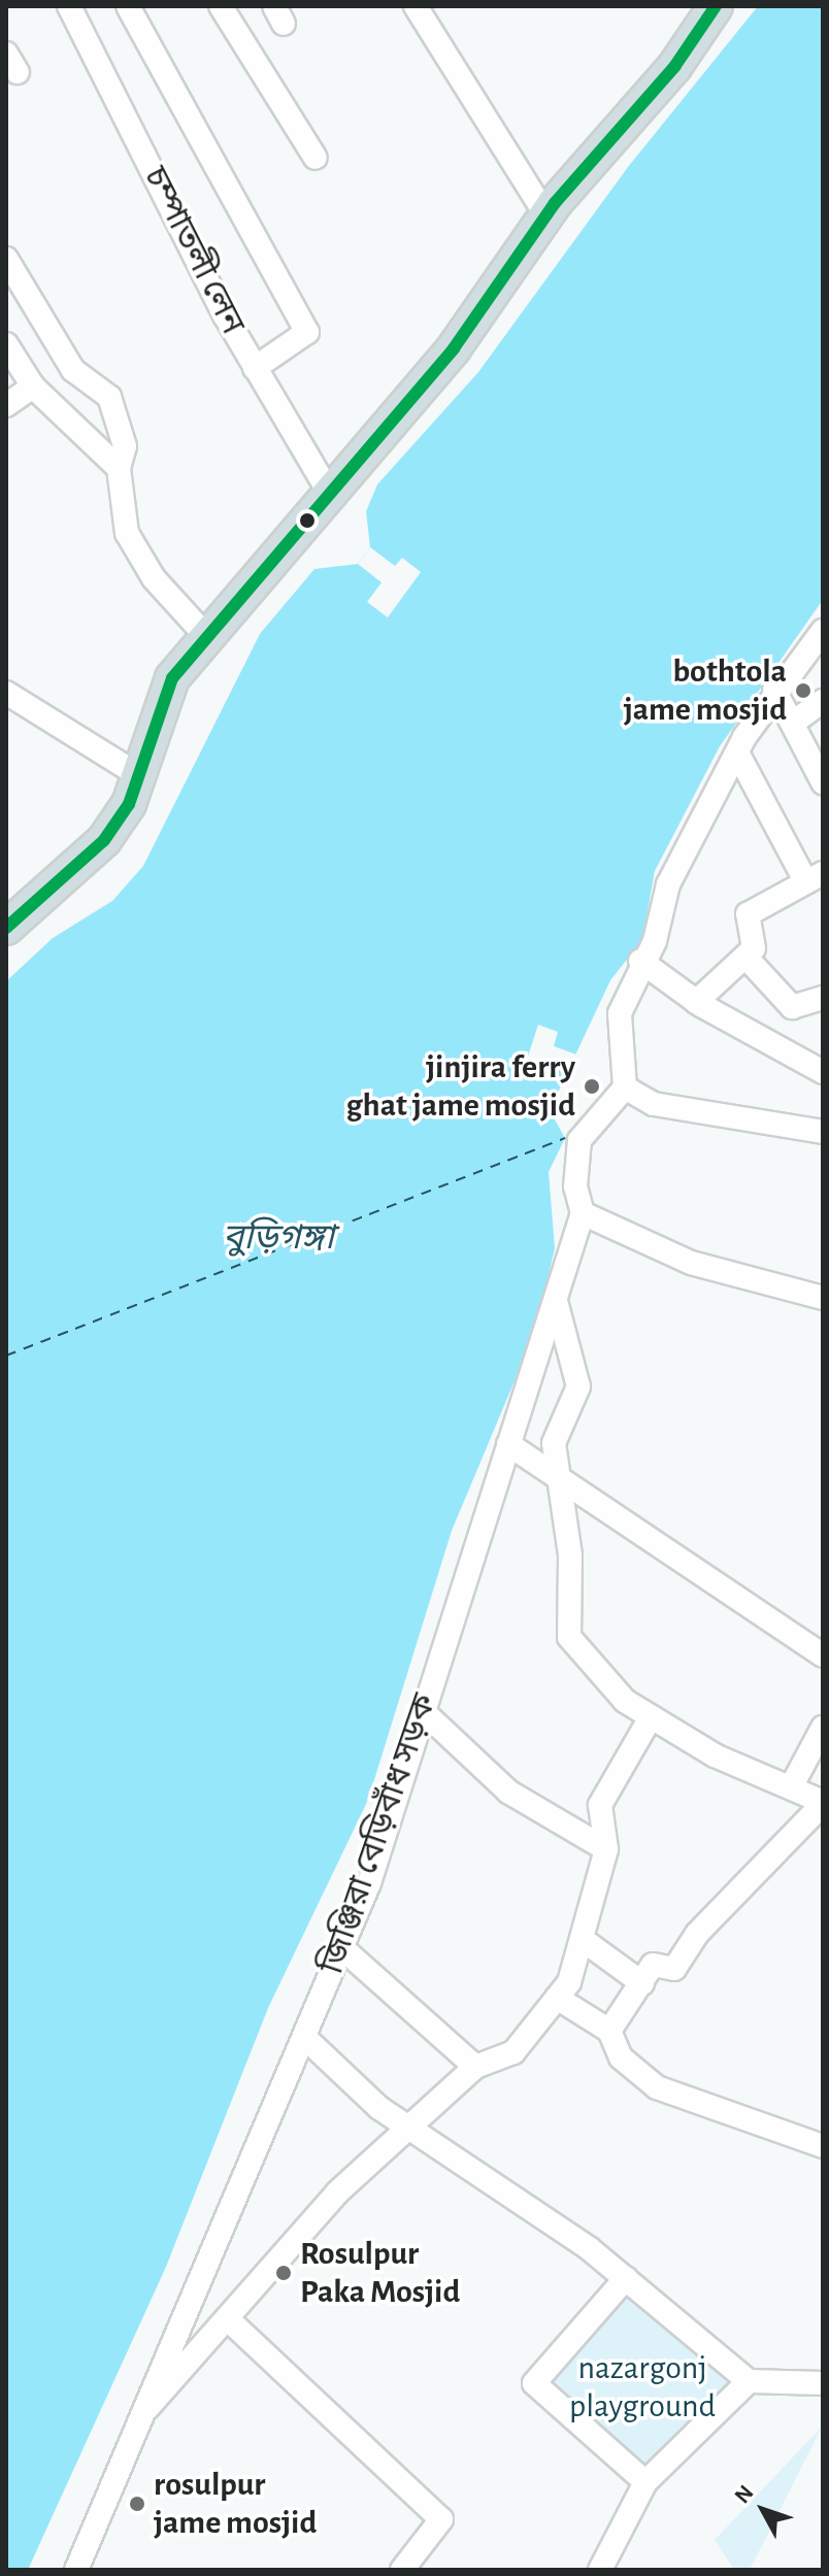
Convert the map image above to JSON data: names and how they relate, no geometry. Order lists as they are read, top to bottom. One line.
{"streets":{"street":["চম্পাতলী লেন","জিঞ্জিরা বেড়িবাঁধ সড়ক"]},"water":["বুড়িগঙ্গা"],"parks":["nazargonj playground"],"places":["bothtola jame mosjid","jinjira ferry ghat jame mosjid","Rosulpur Paka Mosjid","rosulpur jame mosjid"],"north":"top left"}
